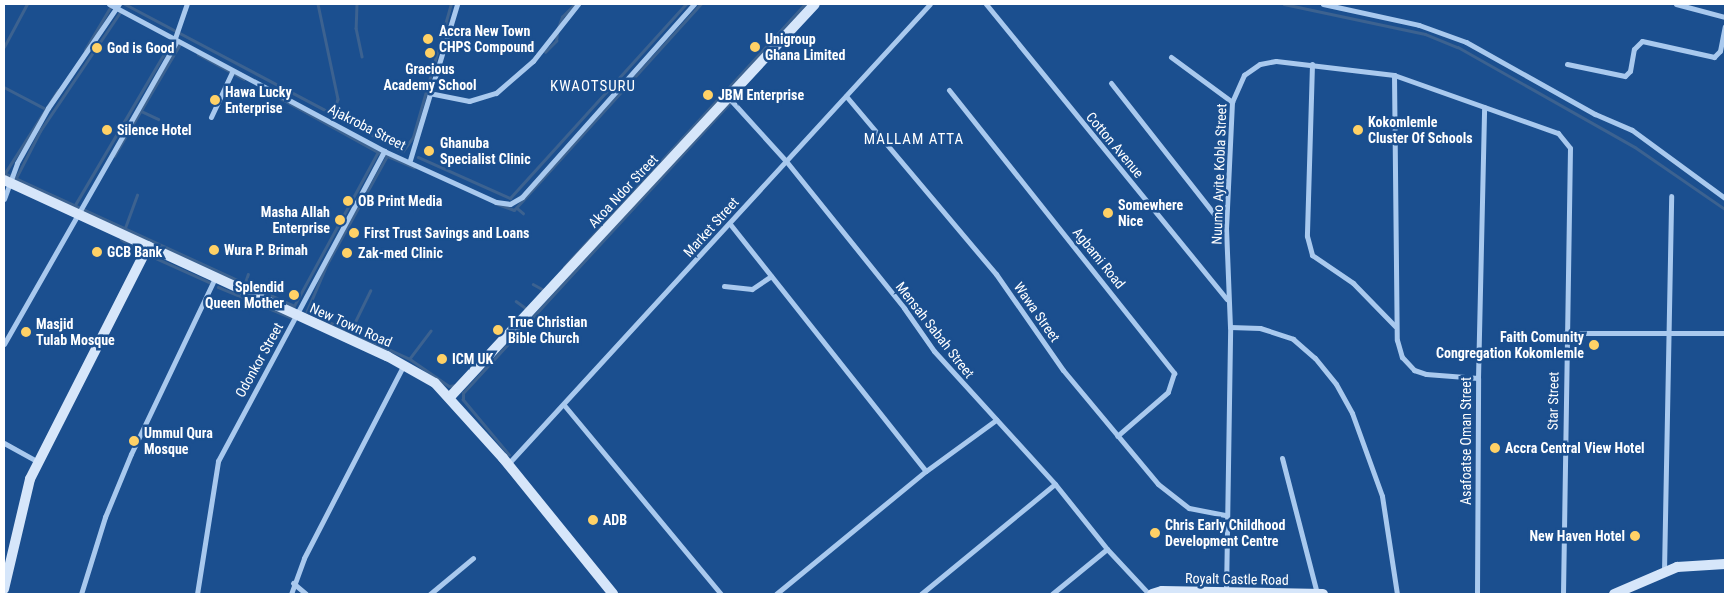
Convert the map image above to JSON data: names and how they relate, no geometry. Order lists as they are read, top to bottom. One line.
{"streets":{"street":["Ajakroba Street","Cotton Avenue","Nuumo Ayite Kobla Street","Akoa Ndor Street","Market Street","Agbami Road","Wawa Street","New Town Road","Mensah Sabah Street","Odonkor Street","Star Street","Asafoatse Oman Street","Royalt Castle Road"]},"crossings":[["Ajakroba Street","Odonkor Street"],["Cotton Avenue","Nuumo Ayite Kobla Street"],["Nuumo Ayite Kobla Street","Wawa Street"],["Nuumo Ayite Kobla Street","Star Street"],["Nuumo Ayite Kobla Street","Asafoatse Oman Street"],["Nuumo Ayite Kobla Street","Royalt Castle Road"],["Akoa Ndor Street","New Town Road"],["Akoa Ndor Street","Mensah Sabah Street"],["Market Street","Wawa Street"],["Market Street","New Town Road"],["Market Street","Mensah Sabah Street"],["Agbami Road","Wawa Street"],["New Town Road","Odonkor Street"],["Mensah Sabah Street","Royalt Castle Road"]],"districts":["KWAOTSURU","MALLAM ATTA"],"places":["Accra New Town CHPS Compound","Unigroup Ghana Limited","God is Good","Gracious Academy School","JBM Enterprise","Hawa Lucky Enterprise","Silence Hotel","Kokomlemle Cluster Of Schools","Ghanuba Specialist Clinic","OB Print Media","Somewhere Nice","Masha Allah Enterprise","First Trust Savings and Loans","Wura P. Brimah","GCB Bank","Zak-med Clinic","Splendid Queen Mother","True Christian Bible Church","Masjid Tulab Mosque","Faith Comunity Congregation Kokomlemle","ICM UK","Ummul Qura Mosque","Accra Central View Hotel","ADB","Chris Early Childhood Development Centre","New Haven Hotel"]}
